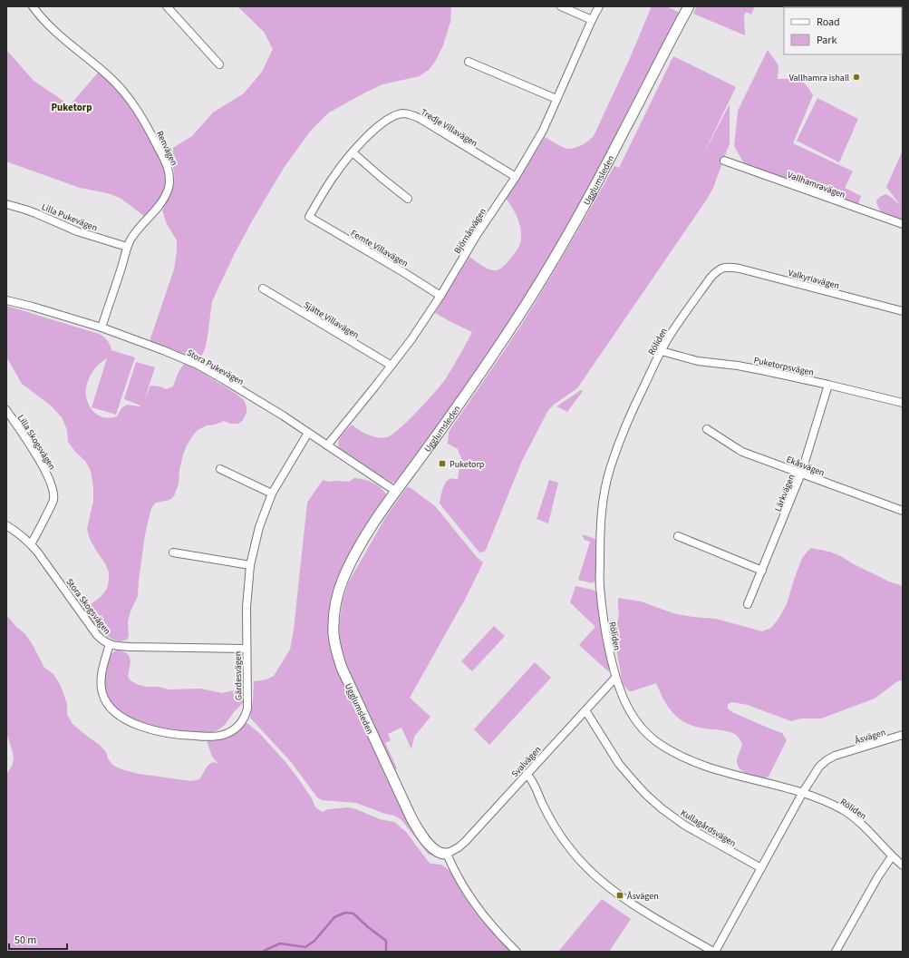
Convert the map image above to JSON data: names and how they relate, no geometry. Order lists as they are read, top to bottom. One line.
{"streets":{"street":["Tredje Villavägen","Renvägen","Ugglumsleden","Vallhamravägen","Lilla Pukevägen","Björnåsvägen","Femte Villavägen","Valkyriavägen","Sjätte Villavägen","Röliden","Puketorpsvägen","Stora Pukevägen","Lilla Skogsvägen","Ekåsvägen","Lärkvägen","Stora Skogsvägen","Gärdesvägen","Åsvägen","Svalvägen","Kullagårdsvägen"]},"crossings":[["Tredje Villavägen","Björnåsvägen"],["Tredje Villavägen","Femte Villavägen"],["Renvägen","Lilla Pukevägen"],["Renvägen","Stora Pukevägen"],["Ugglumsleden","Stora Pukevägen"],["Ugglumsleden","Svalvägen"],["Björnåsvägen","Femte Villavägen"],["Björnåsvägen","Sjätte Villavägen"],["Björnåsvägen","Stora Pukevägen"],["Valkyriavägen","Röliden"],["Röliden","Puketorpsvägen"],["Röliden","Åsvägen"],["Röliden","Svalvägen"],["Puketorpsvägen","Lärkvägen"],["Stora Pukevägen","Gärdesvägen"],["Lilla Skogsvägen","Stora Skogsvägen"],["Ekåsvägen","Lärkvägen"],["Stora Skogsvägen","Gärdesvägen"],["Åsvägen","Kullagårdsvägen"],["Svalvägen","Kullagårdsvägen"]],"districts":["Puketorp"],"places":{"other":["Vallhamra ishall"],"transit":["Puketorp","Åsvägen"]},"legend":["Road","Park"],"scale_bar":"50 m"}
